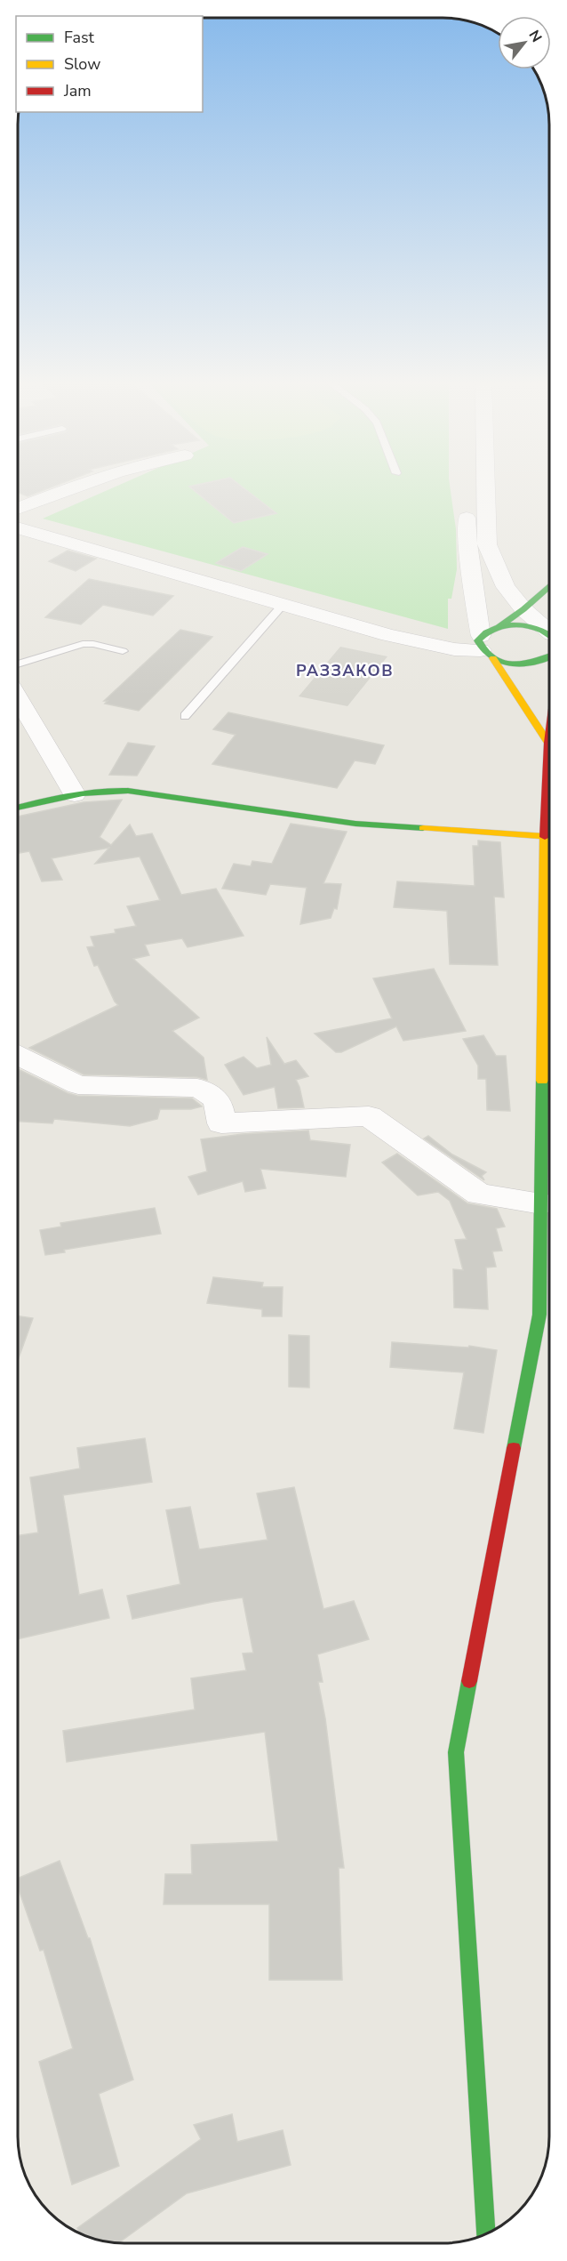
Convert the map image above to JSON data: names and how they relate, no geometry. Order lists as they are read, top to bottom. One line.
{"districts":["РАЗЗАКОВ"],"legend":["Fast","Slow","Jam"],"north":"top right"}
